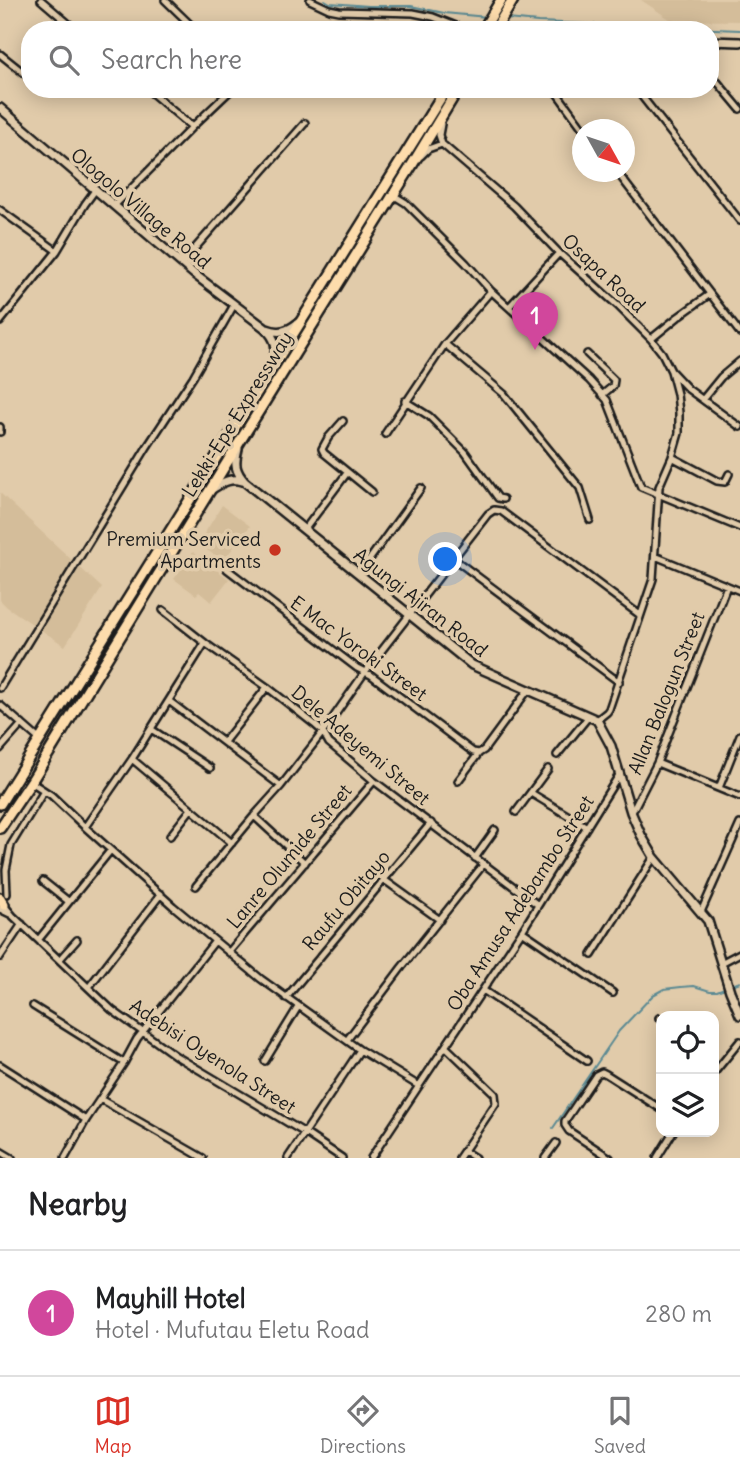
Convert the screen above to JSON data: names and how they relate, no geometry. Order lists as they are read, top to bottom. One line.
{"streets":{"highway":["Lekki-Epe Expressway"],"street":["Ologolo Village Road","Osapa Road","Agungi Ajiran Road","E Mac Yoroki Street","Allan Balogun Street","Dele Adeyemi Street","Lanre Olumide Street","Raufu Obitayo","Oba Amusa Adebambo Street","Adebisi Oyenola Street"]},"crossings":[["Dele Adeyemi Street","Lanre Olumide Street"],["Dele Adeyemi Street","Raufu Obitayo"],["Dele Adeyemi Street","Oba Amusa Adebambo Street"]],"places":["Premium Serviced Apartments"],"north":"bottom right","page":{"search":"Search here","pins":"1","heading":"Nearby","list":[{"mark":"1","name":"Mayhill Hotel","note":"Hotel · Mufutau Eletu Road","value":"280 m"}],"nav":["Map","Directions","Saved"]}}
